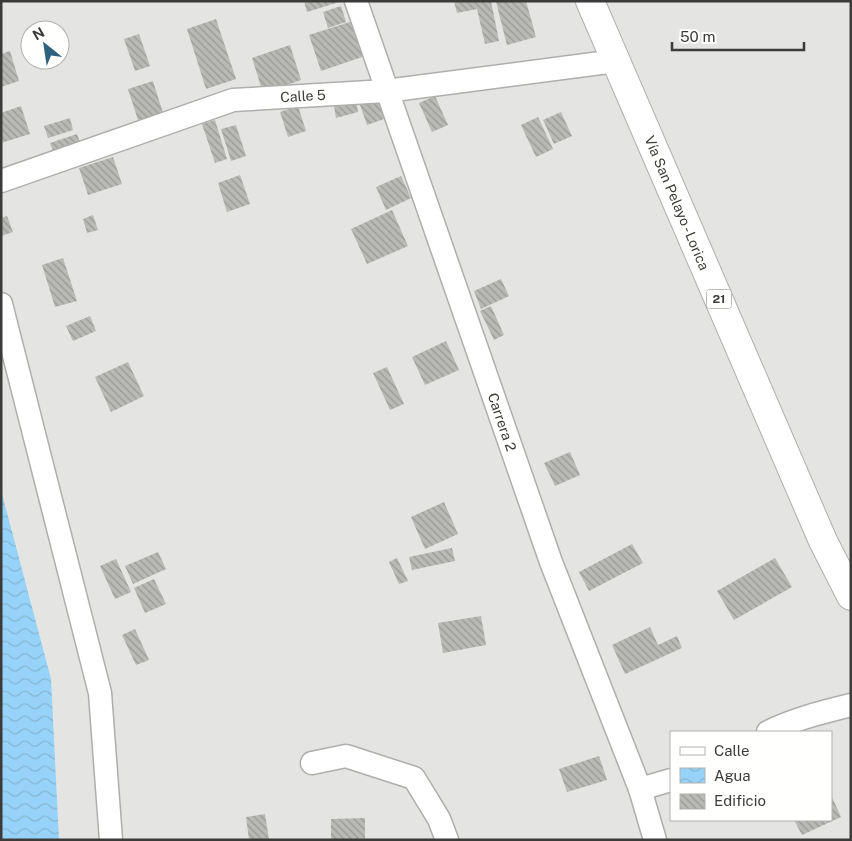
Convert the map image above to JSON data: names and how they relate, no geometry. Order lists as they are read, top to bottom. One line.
{"streets":{"main road":["Vía San Pelayo - Lorica","21"],"street":["Calle 5","Carrera 2"]},"crossings":[["Calle 5","Vía San Pelayo - Lorica"],["Calle 5","Carrera 2"]],"legend":["Calle","Agua","Edificio"],"scale_bar":"50 m","north":"top left"}
